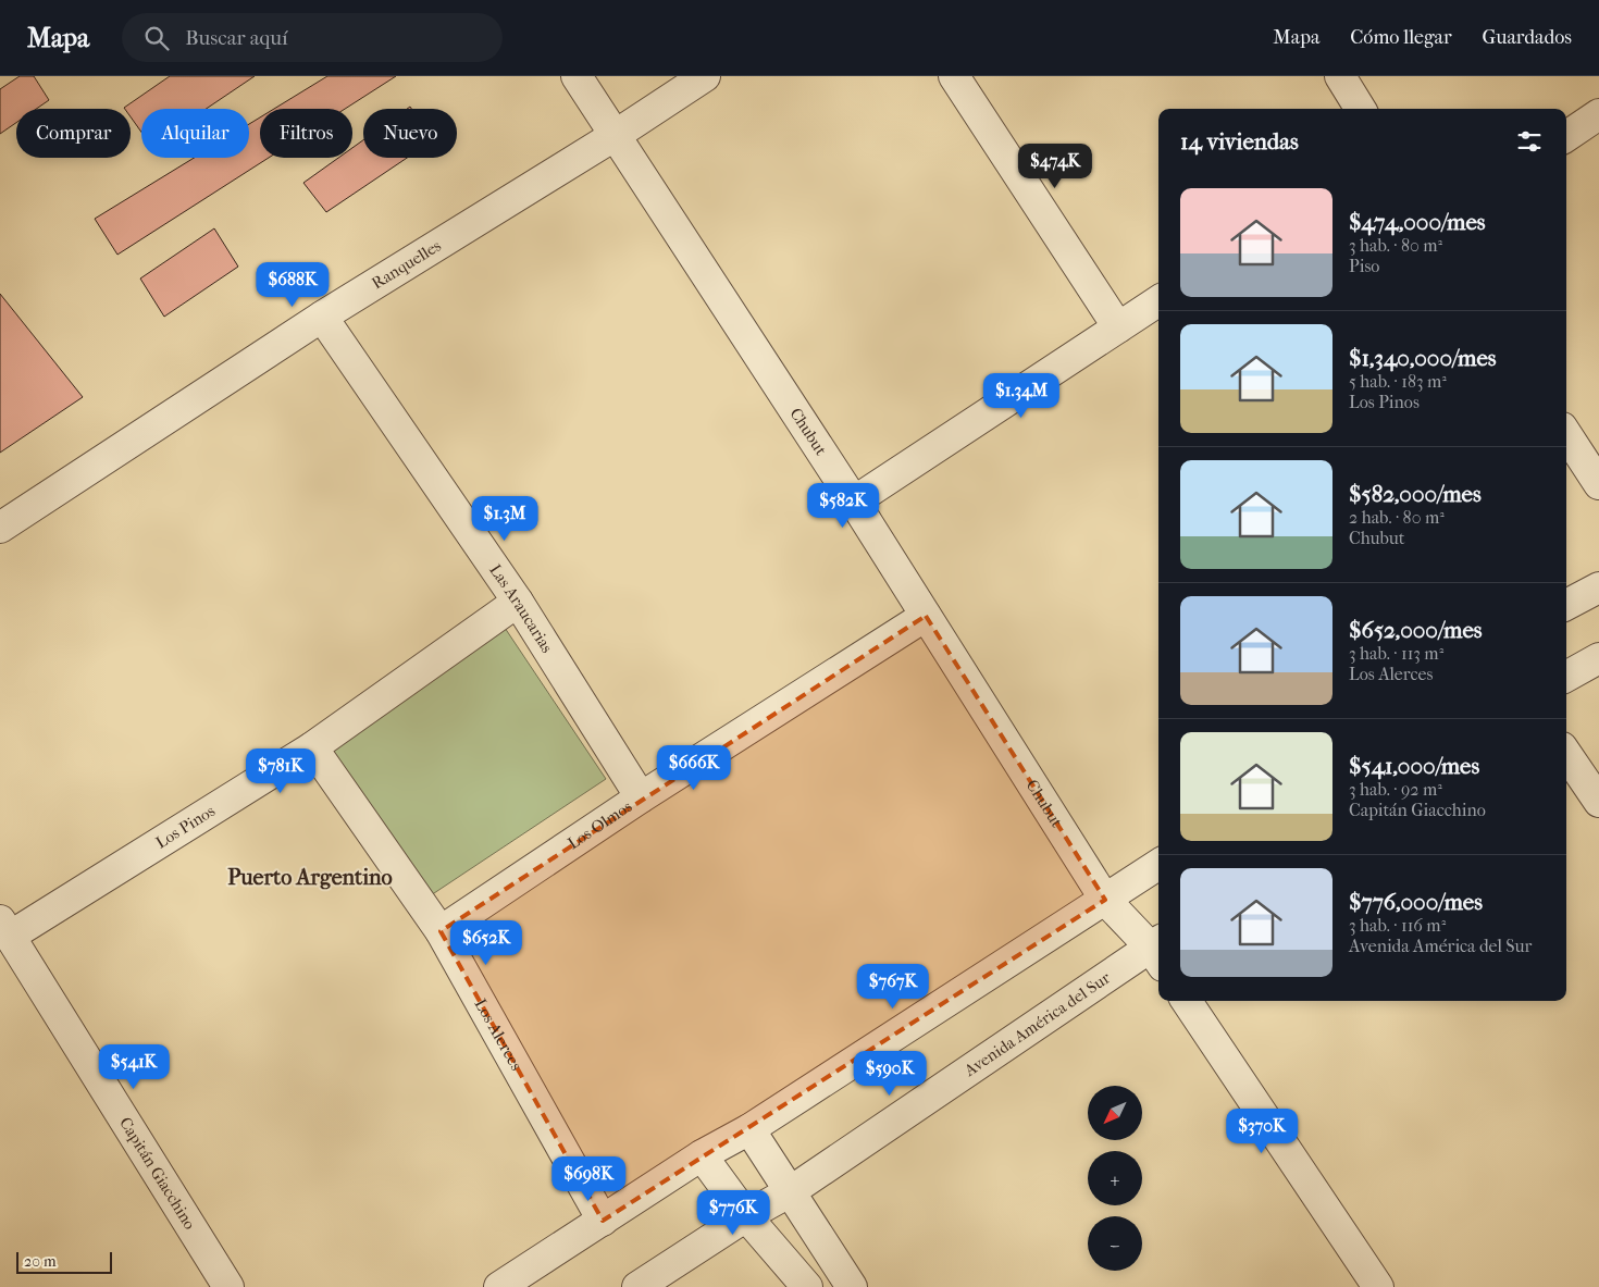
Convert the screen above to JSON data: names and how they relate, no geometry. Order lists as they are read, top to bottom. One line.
{"streets":{"street":["Ranquelles","Chubut","Las Araucarias","Los Olmos","Los Pinos","Avenida América del Sur","Los Alerces","Capitán Giacchino"]},"crossings":[["Ranquelles","Chubut"],["Ranquelles","Las Araucarias"],["Chubut","Los Olmos"],["Chubut","Avenida América del Sur"],["Las Araucarias","Los Olmos"],["Las Araucarias","Los Pinos"],["Los Olmos","Los Alerces"],["Los Pinos","Los Alerces"],["Los Pinos","Capitán Giacchino"]],"districts":["Puerto Argentino"],"scale_bar":"20 m","north":"bottom left","page":{"header":"Mapa","search":"Buscar aquí","nav":["Mapa","Cómo llegar","Guardados"],"chip":["Comprar","Alquilar","Filtros","Nuevo"],"heading":"14 viviendas","price":["$474K","$688K","$1.34M","$582K","$1.3M","$666K","$781K","$652K","$767K","$541K","$590K","$370K","$698K","$776K"],"list":[{"name":"$474,000/mes","note":"3 hab. · 80 m² · Piso"},{"name":"$1,340,000/mes","note":"5 hab. · 183 m² · Los Pinos"},{"name":"$582,000/mes","note":"2 hab. · 80 m² · Chubut"},{"name":"$652,000/mes","note":"3 hab. · 113 m² · Los Alerces"},{"name":"$541,000/mes","note":"3 hab. · 92 m² · Capitán Giacchino"},{"name":"$776,000/mes","note":"3 hab. · 116 m² · Avenida América del Sur"}],"map_buttons":["+","−"],"scale":"20 m"}}
